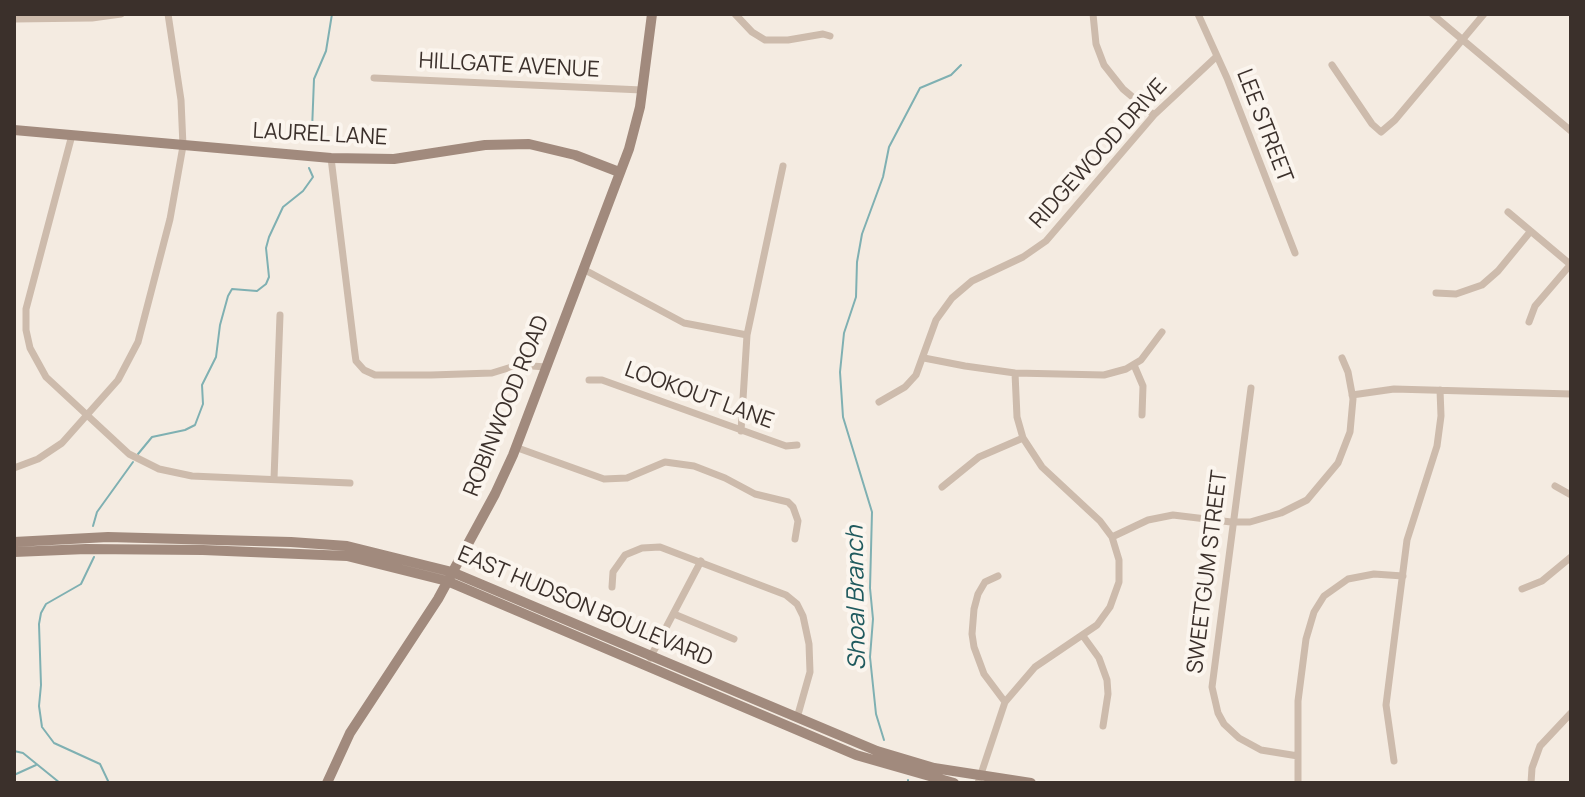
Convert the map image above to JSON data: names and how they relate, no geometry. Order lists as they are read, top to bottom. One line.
{"streets":{"main road":["LAUREL LANE","ROBINWOOD ROAD","EAST HUDSON BOULEVARD"],"street":["HILLGATE AVENUE","LEE STREET","RIDGEWOOD DRIVE","LOOKOUT LANE","SWEETGUM STREET"]},"crossings":[["HILLGATE AVENUE","ROBINWOOD ROAD"],["LEE STREET","RIDGEWOOD DRIVE"],["LAUREL LANE","ROBINWOOD ROAD"],["ROBINWOOD ROAD","EAST HUDSON BOULEVARD"]],"water":["Shoal Branch"]}
